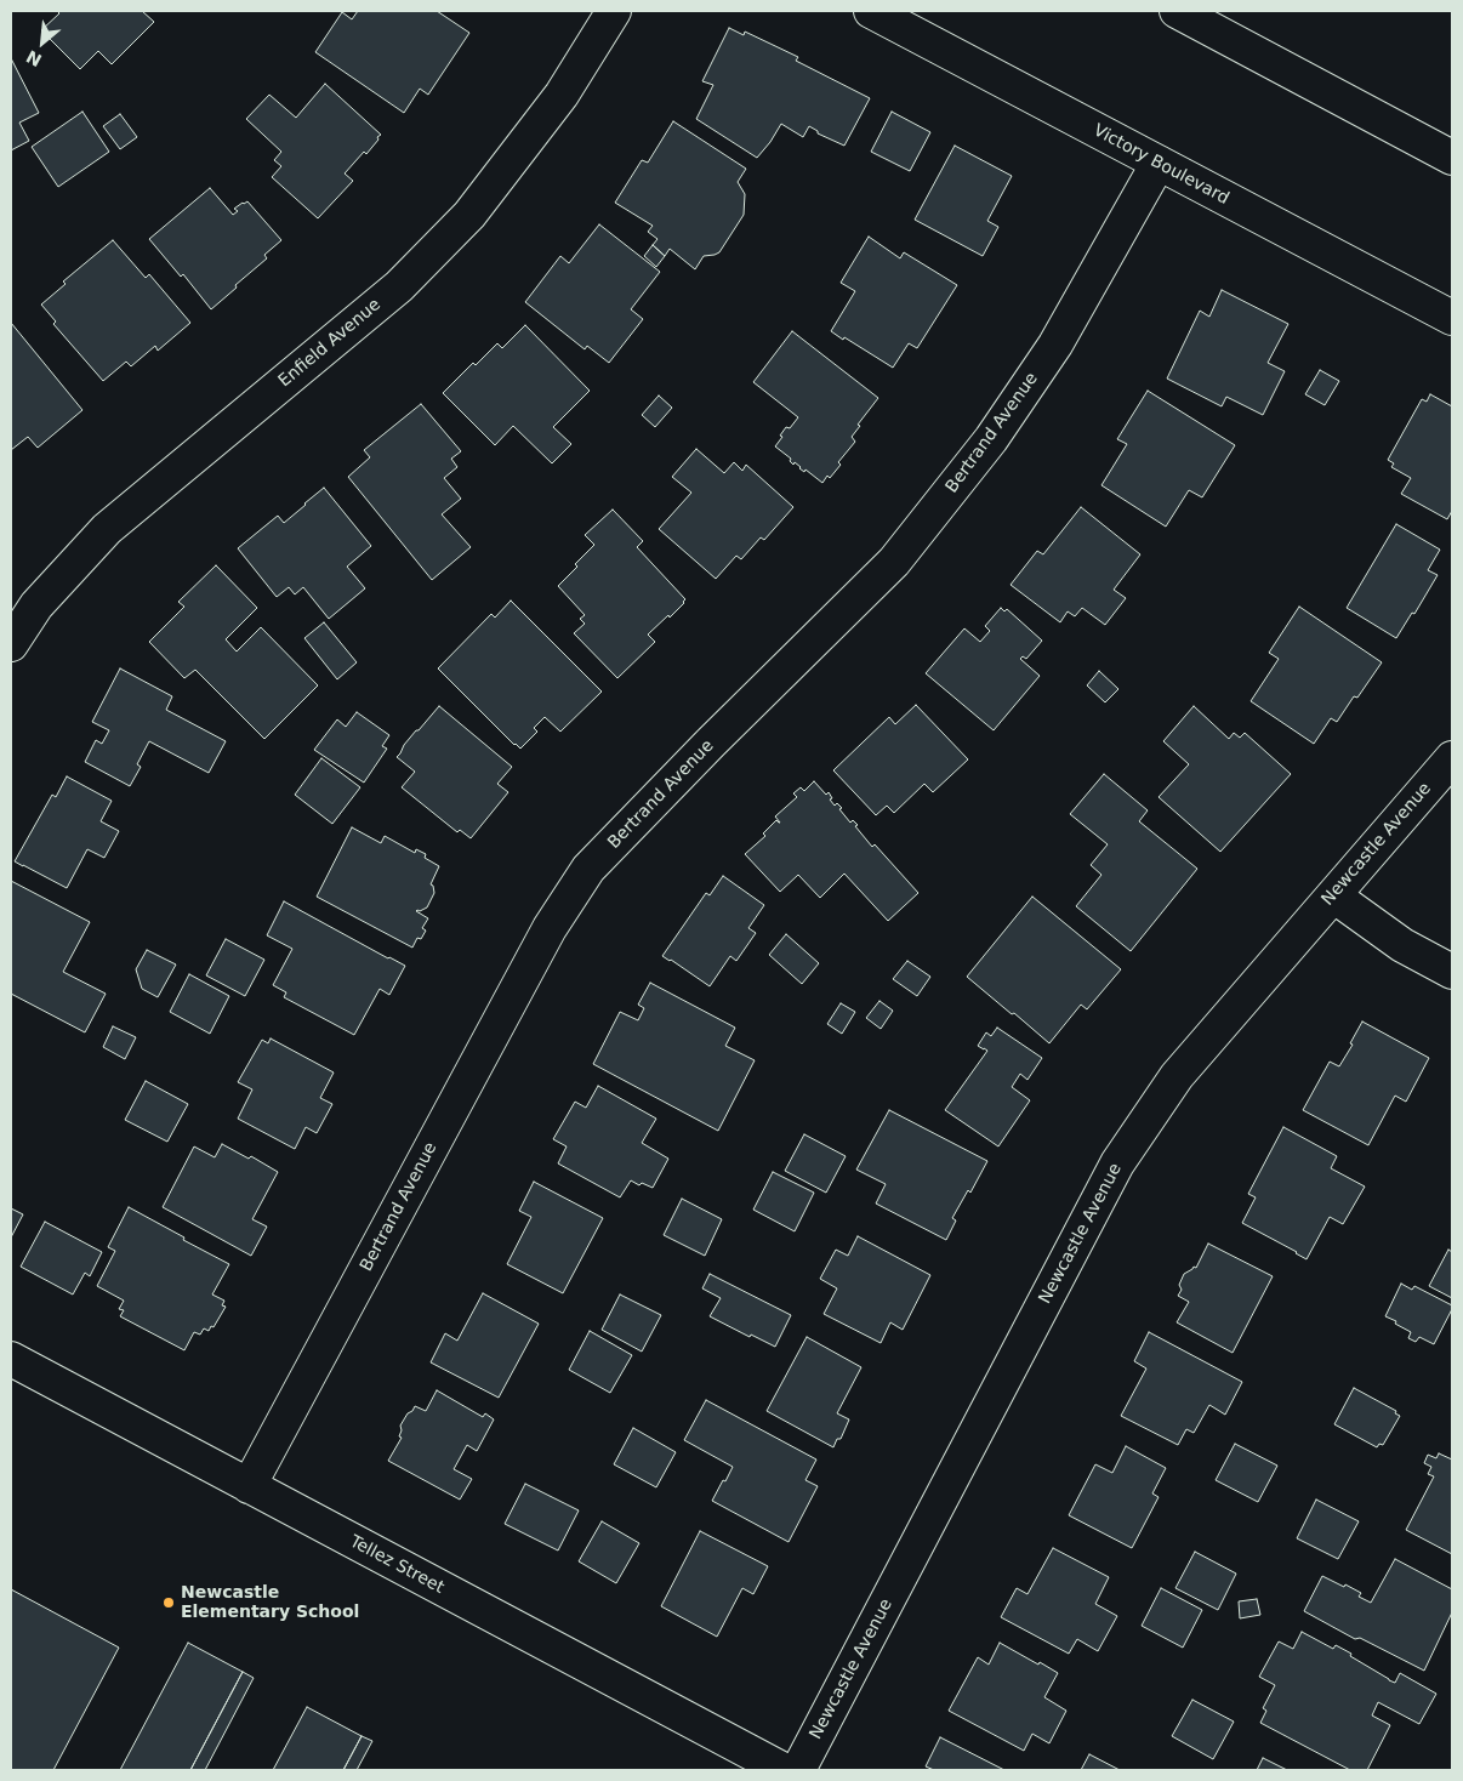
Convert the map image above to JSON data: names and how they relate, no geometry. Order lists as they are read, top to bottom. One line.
{"streets":{"street":["Victory Boulevard","Enfield Avenue","Bertrand Avenue","Newcastle Avenue","Tellez Street"]},"crossings":[["Victory Boulevard","Bertrand Avenue"],["Bertrand Avenue","Tellez Street"]],"places":["Newcastle Elementary School"],"north":"bottom left"}
